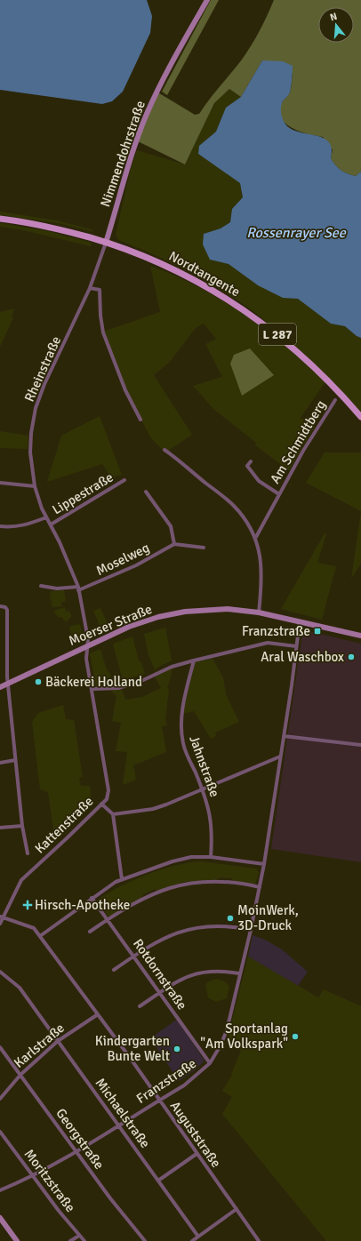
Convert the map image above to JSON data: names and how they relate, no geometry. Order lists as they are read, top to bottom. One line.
{"streets":{"main road":["Nordtangente","L 287"],"street":["Nimmendohrstraße","Rheinstraße","Am Schmidtberg","Lippestraße","Moselweg","Moerser Straße","Jahnstraße","Kattenstraße","Rotdornstraße","Karlstraße","Franzstraße","Michaelstraße","Auguststraße","Georgstraße","Moritzstraße"]},"crossings":[["Nimmendohrstraße","Nordtangente"],["Nimmendohrstraße","Rheinstraße"],["Nordtangente","Rheinstraße"],["Rheinstraße","Lippestraße"],["Rheinstraße","Moselweg"],["Rheinstraße","Moerser Straße"],["Rheinstraße","Kattenstraße"],["Moerser Straße","Kattenstraße"],["Moerser Straße","Franzstraße"],["Kattenstraße","Auguststraße"],["Rotdornstraße","Franzstraße"],["Karlstraße","Michaelstraße"],["Karlstraße","Auguststraße"],["Karlstraße","Georgstraße"],["Franzstraße","Michaelstraße"],["Franzstraße","Auguststraße"],["Franzstraße","Georgstraße"],["Franzstraße","Moritzstraße"]],"water":["Rossenrayer See"],"places":{"transit":["Franzstraße"],"other":["Aral Waschbox","Bäckerei Holland","MoinWerk, 3D-Druck","Sportanlag \"Am Volkspark\"","Kindergarten Bunte Welt"],"health":["Hirsch-Apotheke"]},"north":"top"}
